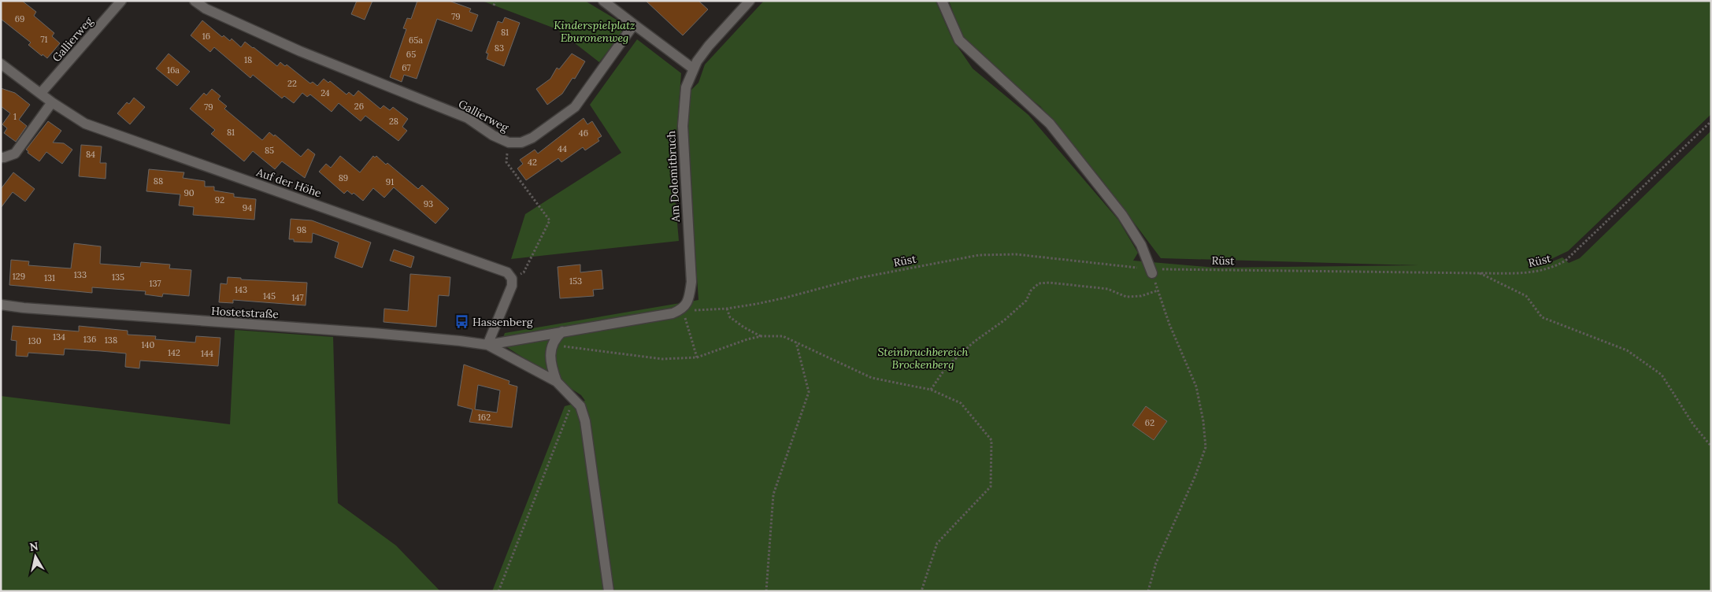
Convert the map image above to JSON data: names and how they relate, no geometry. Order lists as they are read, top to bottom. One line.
{"streets":{"street":["Gallierweg","Am Dolomitbruch","Auf der Höhe","Hostetstraße"],"path":["Rüst"]},"crossings":[["Gallierweg","Auf der Höhe"],["Am Dolomitbruch","Rüst"],["Am Dolomitbruch","Hostetstraße"],["Rüst","Hostetstraße"]],"parks":["Kinderspielplatz Eburonenweg","Steinbruchbereich Brockenberg"],"places":{"bus stop":["Hassenberg"]},"house_numbers":["79","69","81","16","71","65a","83","65","18","67","16a","22","24","26","79","1","28","81","46","44","85","84","42","89","88","91","90","92","93","94","98","133","129","135","131","153","137","143","145","147","134","136","138","130","140","142","144","162","62"],"north":"top"}
